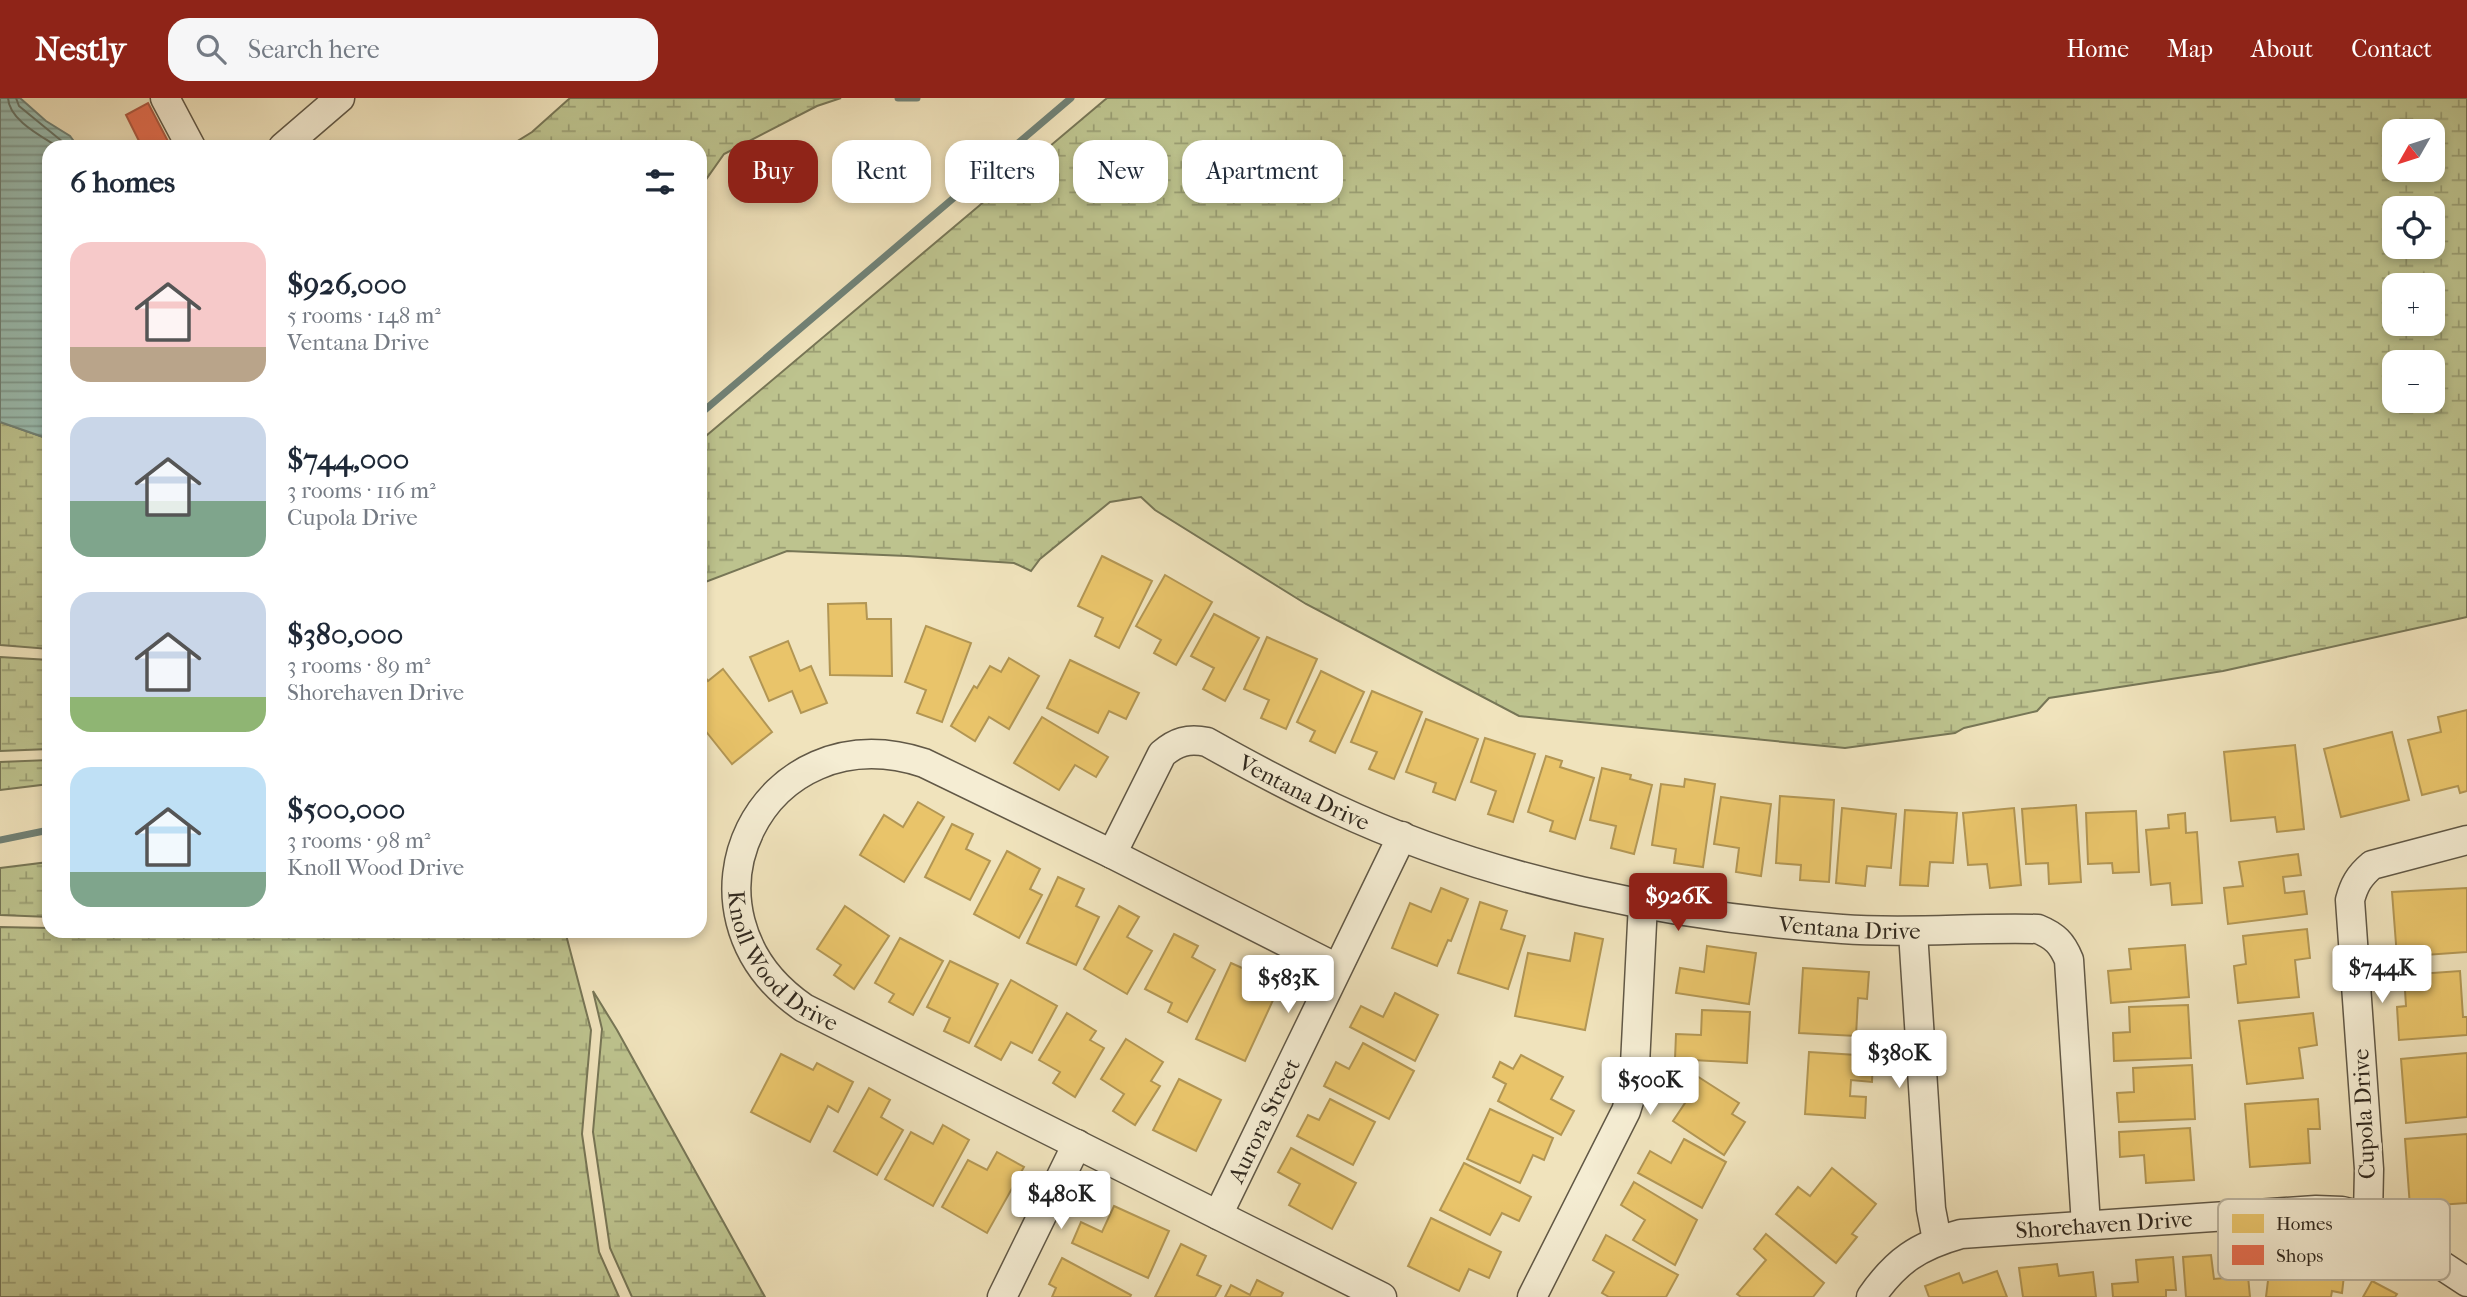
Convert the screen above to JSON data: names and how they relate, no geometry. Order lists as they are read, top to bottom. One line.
{"streets":{"street":["Ventana Drive","Knoll Wood Drive","Cupola Drive","Aurora Street","Shorehaven Drive"]},"crossings":[["Ventana Drive","Knoll Wood Drive"],["Ventana Drive","Aurora Street"],["Ventana Drive","Shorehaven Drive"],["Knoll Wood Drive","Aurora Street"]],"legend":["Homes","Shops"],"north":"bottom left","page":{"header":"Nestly","search":"Search here","nav":["Home","Map","About","Contact"],"map_buttons":["+","−"],"chip":["Buy","Rent","Filters","New","Apartment"],"heading":"6 homes","list":[{"name":"$926,000","note":"5 rooms · 148 m² · Ventana Drive"},{"name":"$744,000","note":"3 rooms · 116 m² · Cupola Drive"},{"name":"$380,000","note":"3 rooms · 89 m² · Shorehaven Drive"},{"name":"$500,000","note":"3 rooms · 98 m² · Knoll Wood Drive"}],"price":["$926K","$744K","$583K","$380K","$500K","$480K"]}}
